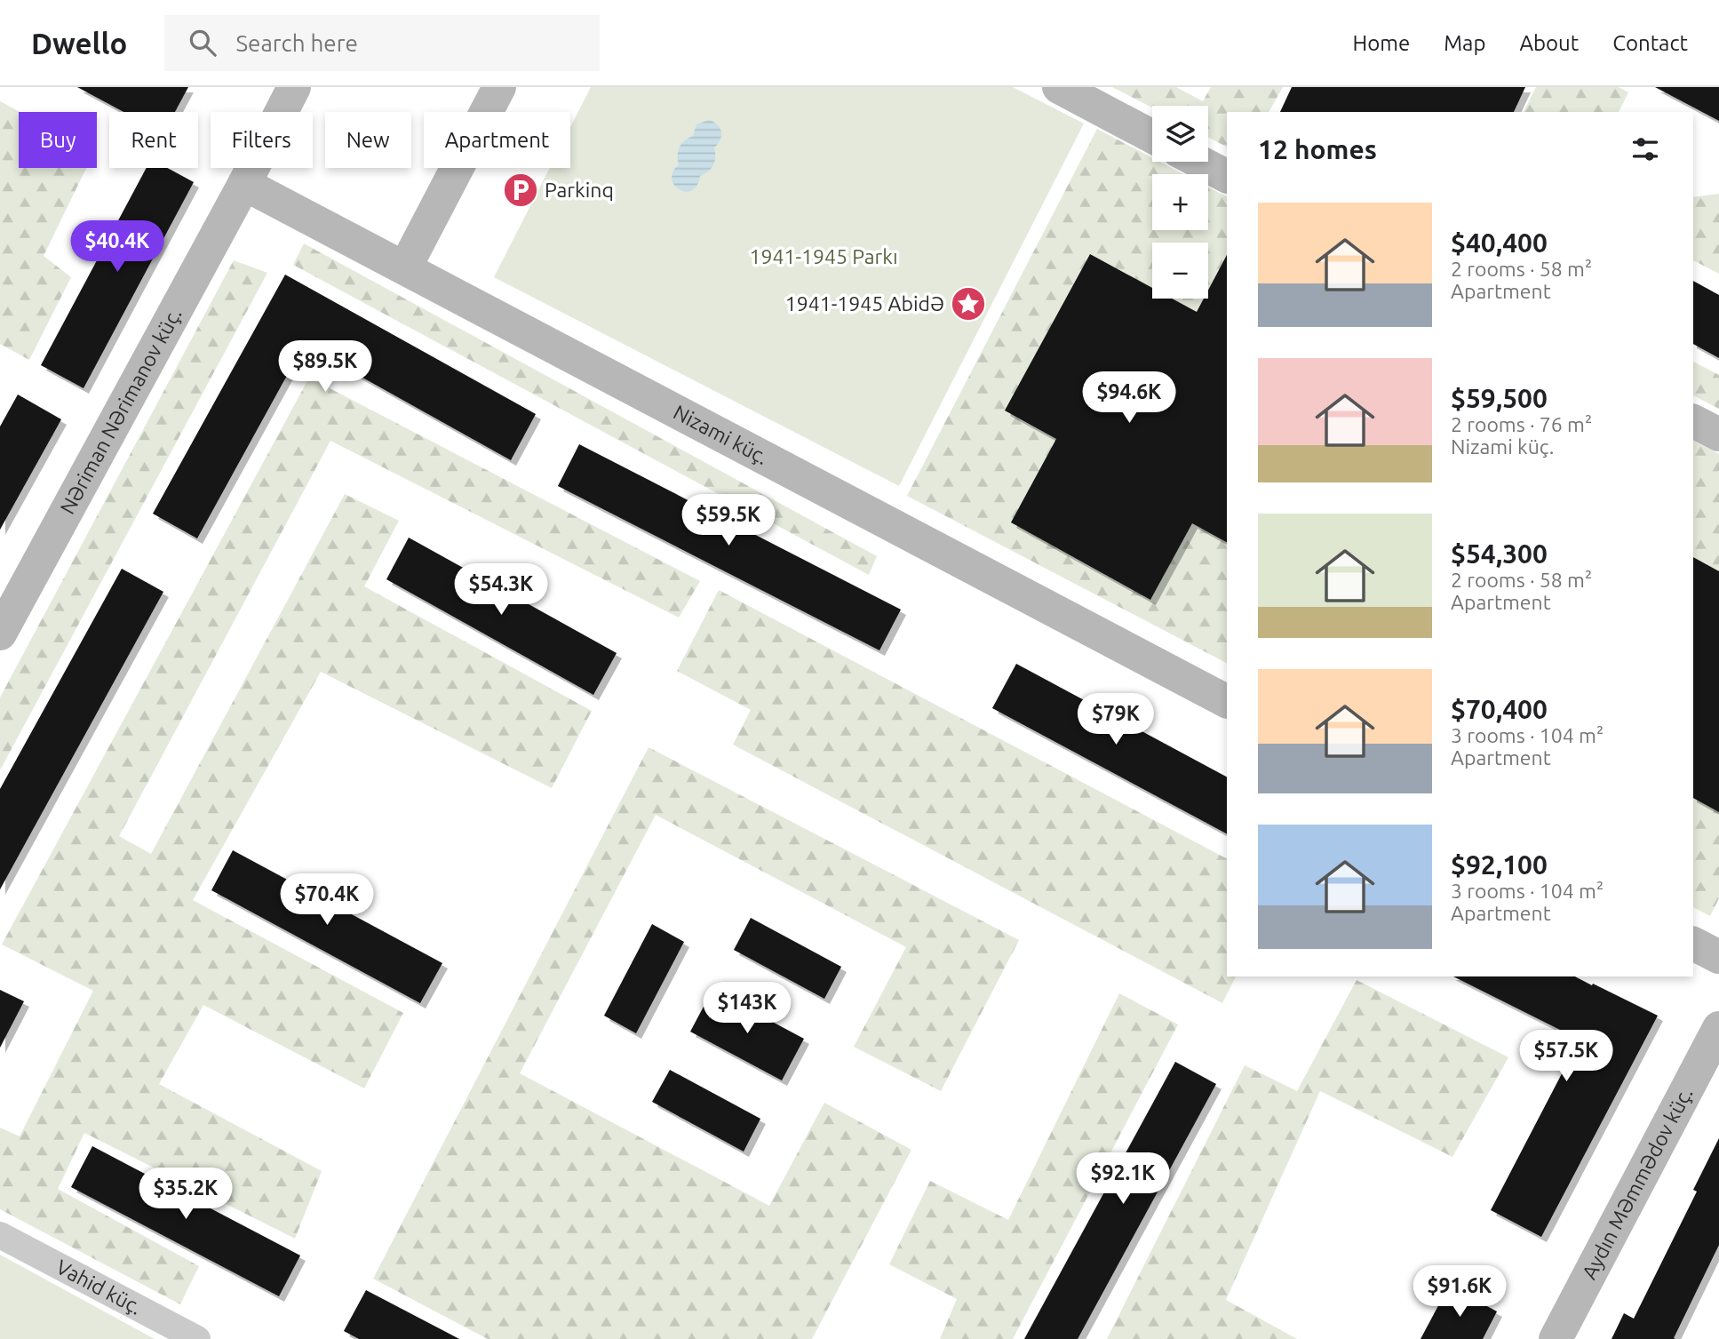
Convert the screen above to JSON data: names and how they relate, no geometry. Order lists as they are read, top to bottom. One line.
{"streets":{"street":["Nəriman Nərimanov küç.","Nizami küç.","Aydın Məmmədov küç.","Vahid küç."]},"crossings":[["Nəriman Nərimanov küç.","Nizami küç."]],"parks":["1941-1945 Parkı"],"places":{"parking":["Parkinq"],"place":["1941-1945 Abidə"]},"page":{"header":"Dwello","search":"Search here","nav":["Home","Map","About","Contact"],"map_buttons":["+","−"],"chip":["Buy","Rent","Filters","New","Apartment"],"heading":"12 homes","list":[{"name":"$40,400","note":"2 rooms · 58 m² · Apartment"},{"name":"$59,500","note":"2 rooms · 76 m² · Nizami küç."},{"name":"$54,300","note":"2 rooms · 58 m² · Apartment"},{"name":"$70,400","note":"3 rooms · 104 m² · Apartment"},{"name":"$92,100","note":"3 rooms · 104 m² · Apartment"}],"price":["$40.4K","$89.5K","$94.6K","$59.5K","$54.3K","$79K","$70.4K","$143K","$57.5K","$92.1K","$35.2K","$91.6K"]}}
